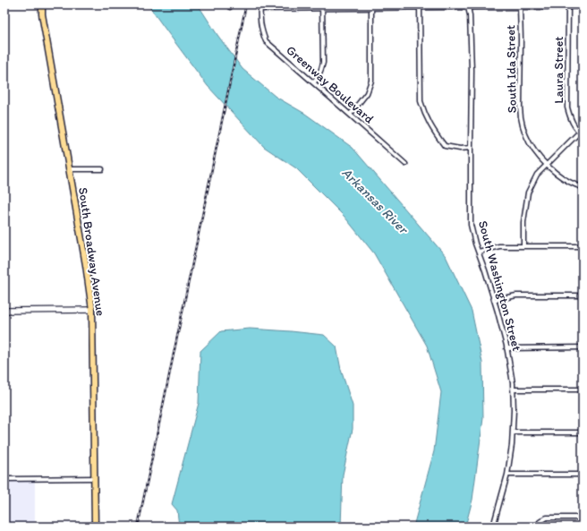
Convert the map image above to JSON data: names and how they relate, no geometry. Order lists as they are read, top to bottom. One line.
{"streets":{"main road":["South Broadway Avenue"],"street":["South Ida Street","Laura Street","Greenway Boulevard","South Washington Street"]},"water":["Arkansas River"]}
